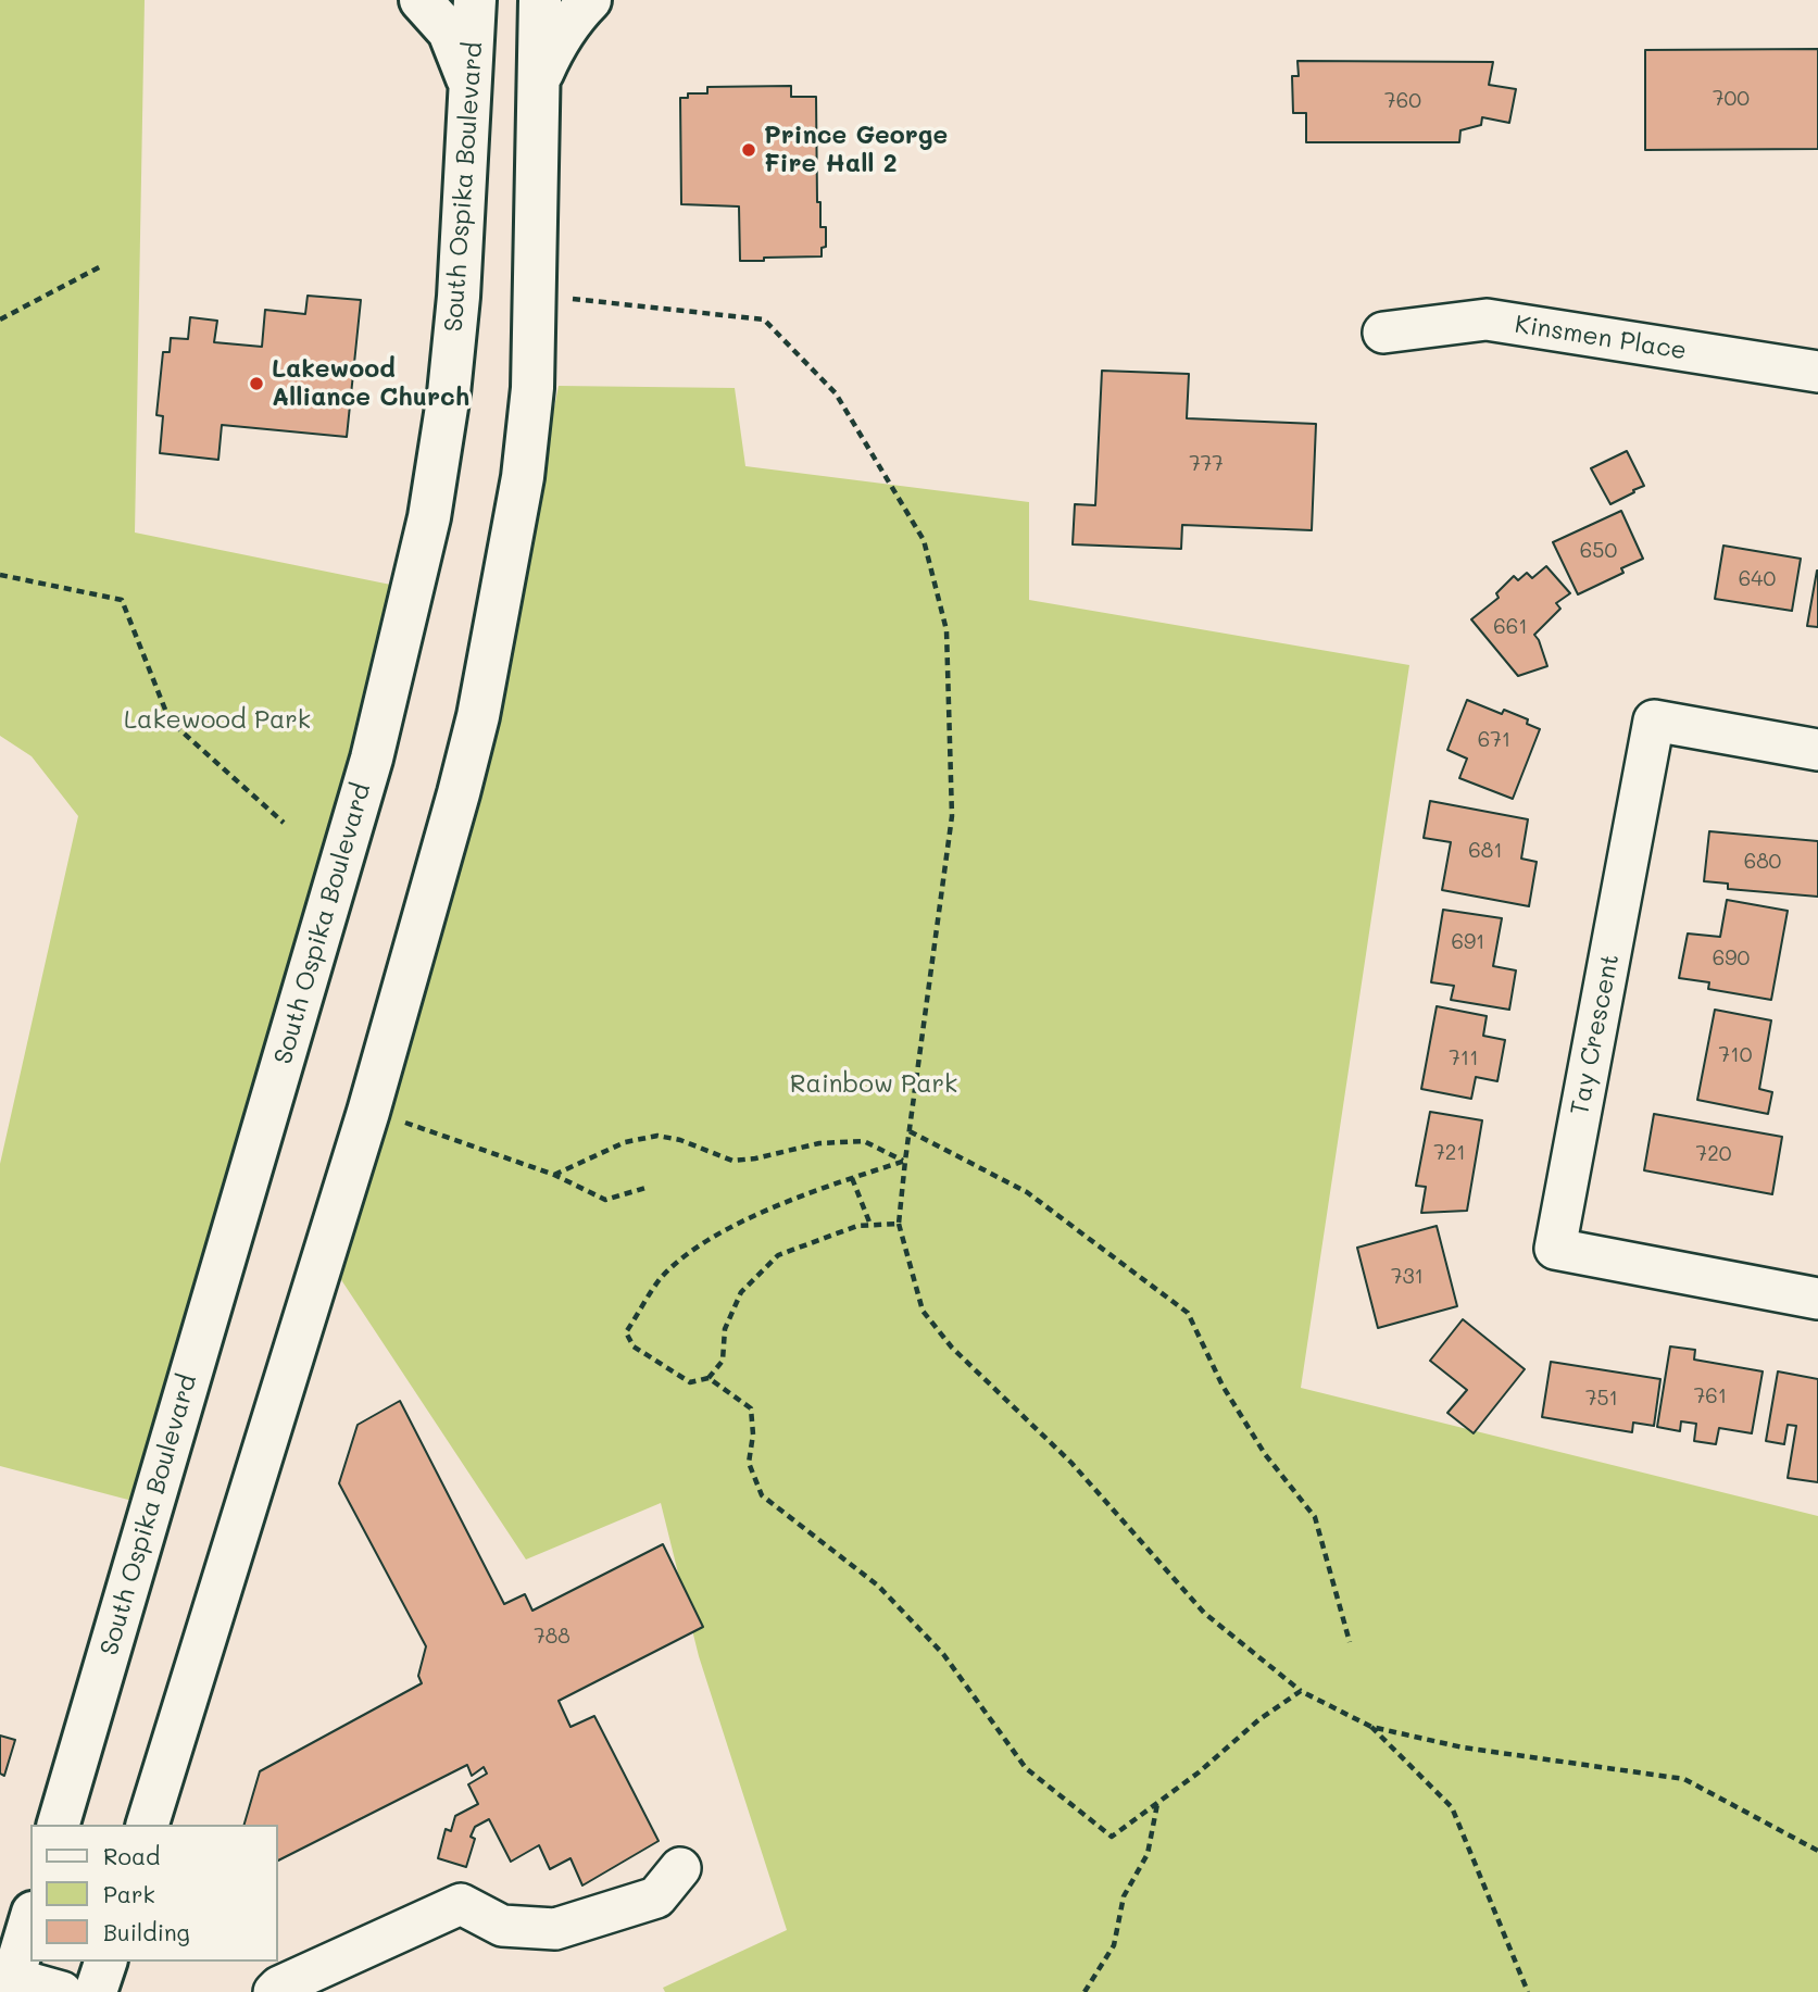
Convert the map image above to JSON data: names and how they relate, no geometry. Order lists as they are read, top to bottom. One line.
{"streets":{"main road":["South Ospika Boulevard"],"street":["Kinsmen Place","Tay Crescent"]},"parks":["Lakewood Park","Rainbow Park"],"places":["Prince George Fire Hall 2","Lakewood Alliance Church"],"house_numbers":["700","760","777","650","640","661","671","681","680","691","690","710","711","721","720","731","761","751","788"],"legend":["Road","Park","Building"]}
